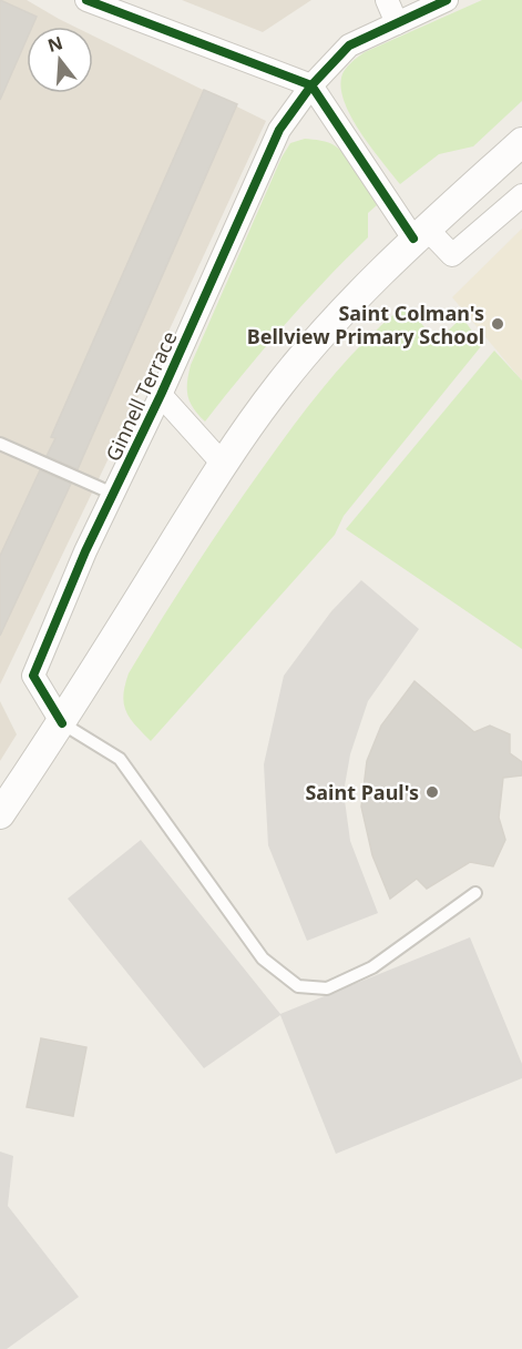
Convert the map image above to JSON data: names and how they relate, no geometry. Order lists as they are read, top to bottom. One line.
{"streets":{"street":["Ginnell Terrace"]},"places":["Saint Colman's Bellview Primary School","Saint Paul's"],"north":"top"}
